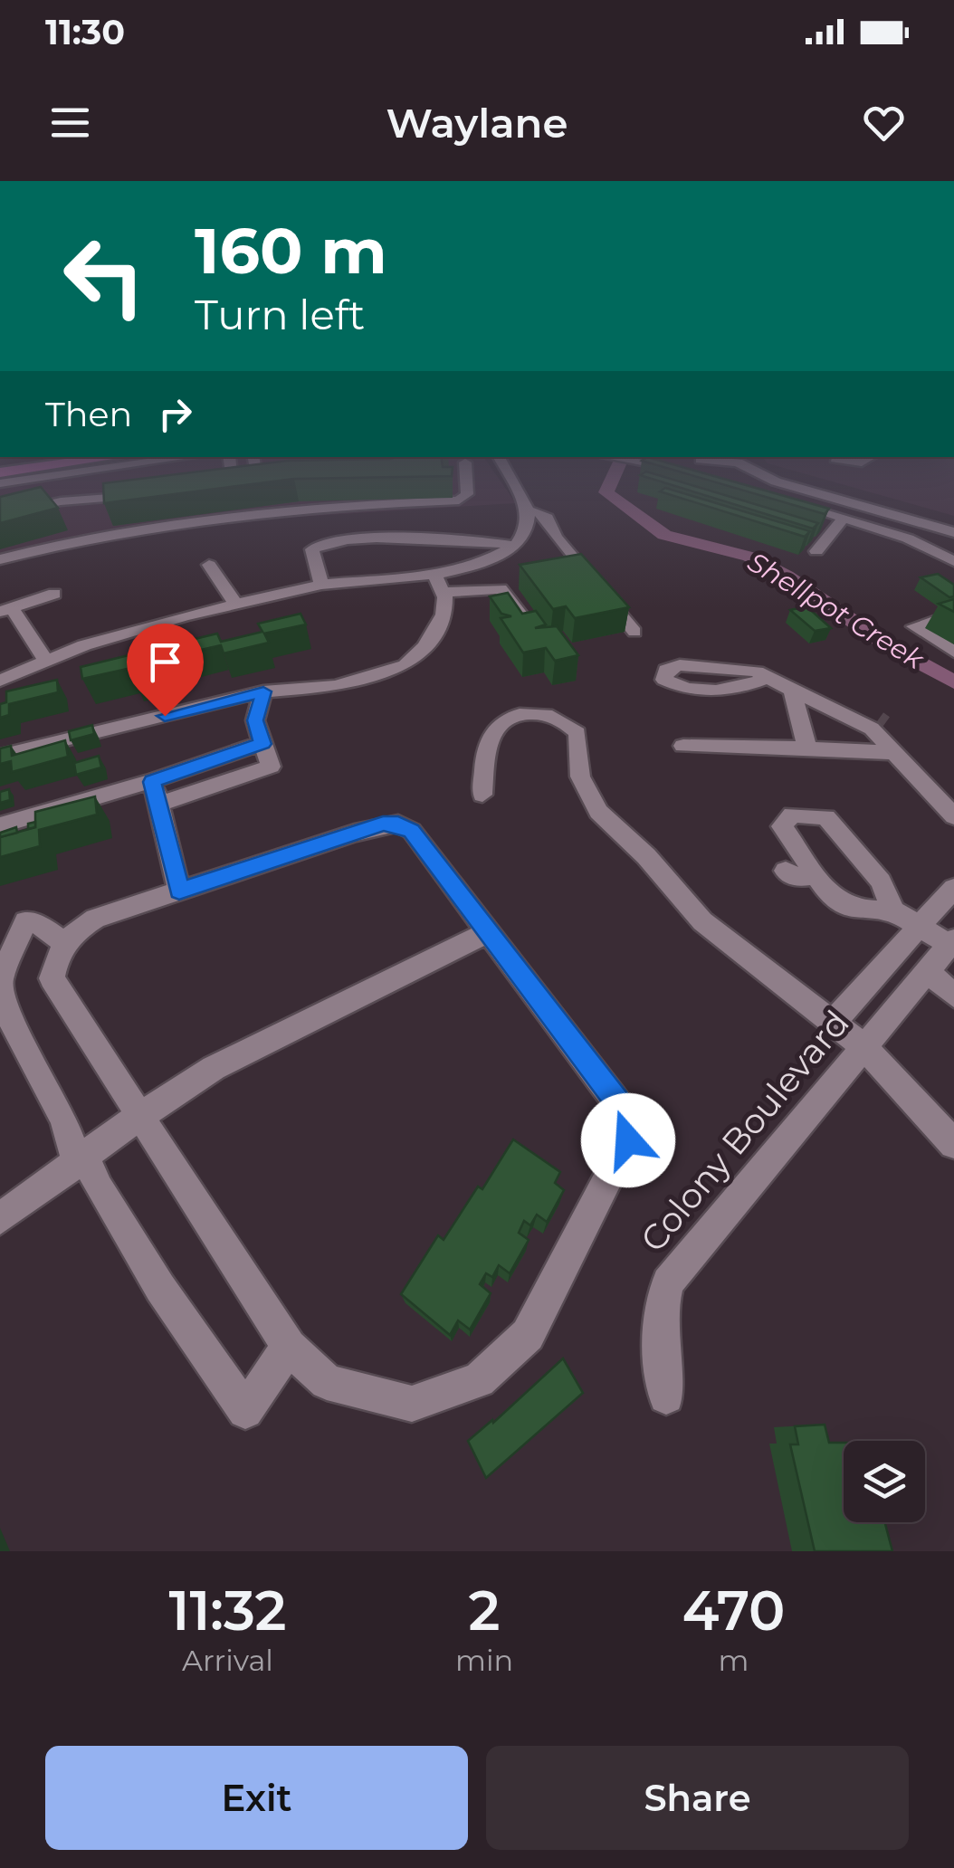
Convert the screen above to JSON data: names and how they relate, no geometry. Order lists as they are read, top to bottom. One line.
{"streets":{"street":["Colony Boulevard"]},"water":["Shellpot Creek"],"page":{"status":"11:30","header":"Waylane","turn":["160 m","Turn left"],"then":"Then","eta":["11:32","Arrival","2","min","470","m"],"buttons":["Exit","Share"]}}
